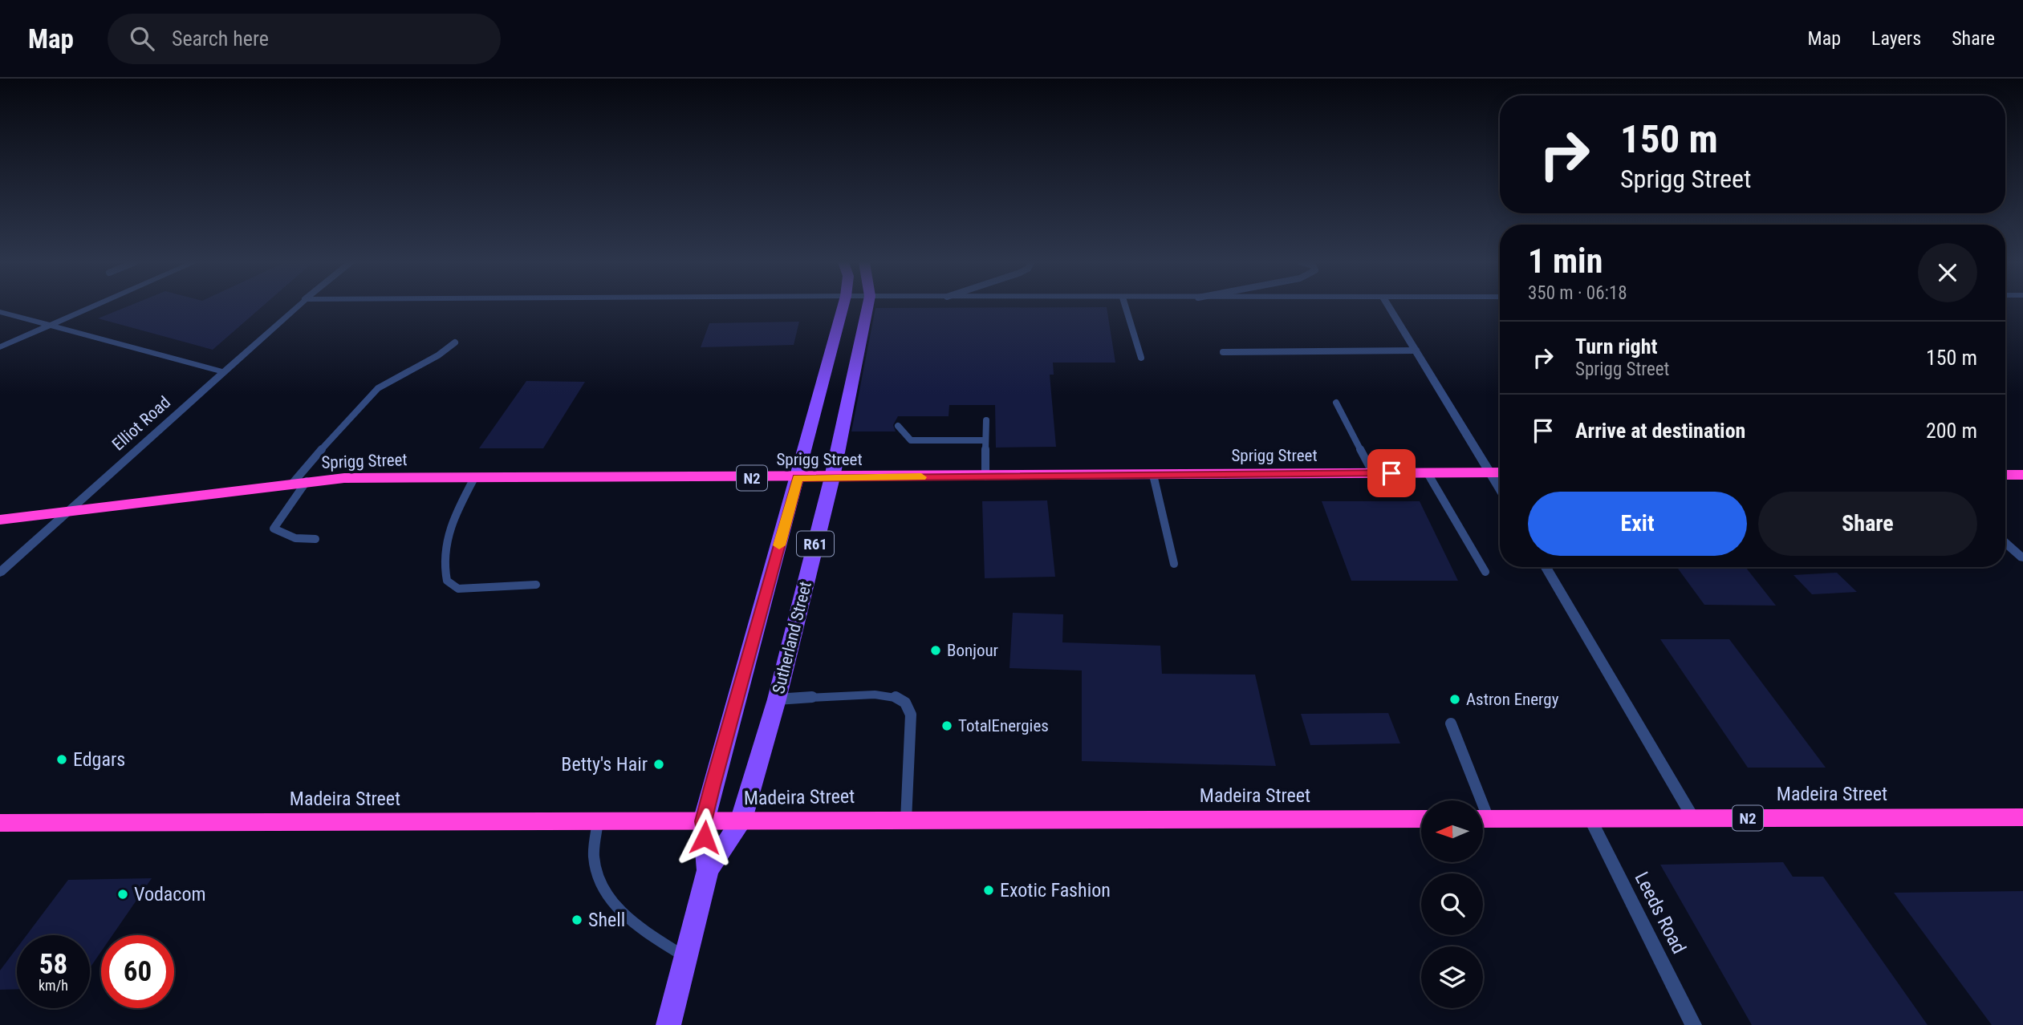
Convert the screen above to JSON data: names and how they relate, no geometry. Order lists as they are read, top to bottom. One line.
{"streets":{"highway":["Sprigg Street","N2","Madeira Street"],"main road":["R61","Sutherland Street"],"street":["Elliot Road","Leeds Road"]},"crossings":[["Elliot Road","Sprigg Street"],["Sprigg Street","Sutherland Street"],["Sutherland Street","Madeira Street"],["Madeira Street","Leeds Road"]],"places":["Bonjour","Astron Energy","TotalEnergies","Edgars","Betty's Hair","Exotic Fashion","Vodacom","Shell"],"north":"left","page":{"header":"Map","search":"Search here","nav":["Map","Layers","Share"],"turn":["150 m","Sprigg Street"],"heading":["1 min","350 m · 06:18"],"list":[{"name":"Turn right","note":"Sprigg Street","value":"150 m"},{"name":"Arrive at destination","value":"200 m"}],"buttons":["Exit","Share"],"speed":"58 km/h","limit":"60"}}
